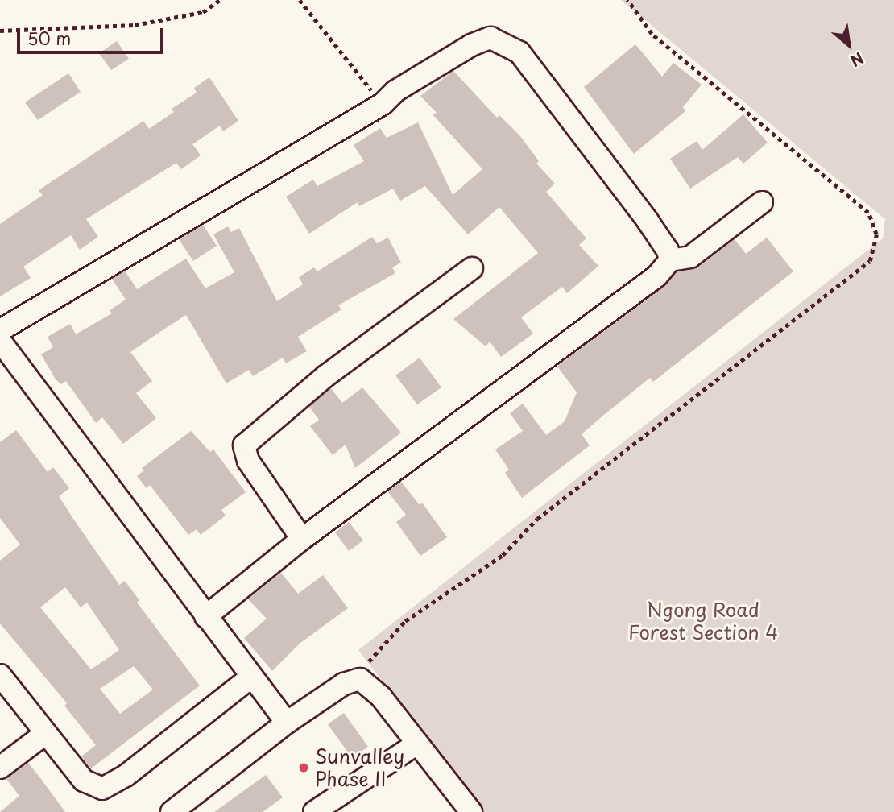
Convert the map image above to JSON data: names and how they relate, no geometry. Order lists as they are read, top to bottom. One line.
{"parks":["Ngong Road Forest Section 4"],"places":["Sunvalley Phase II"],"scale_bar":"50 m","north":"bottom right"}
